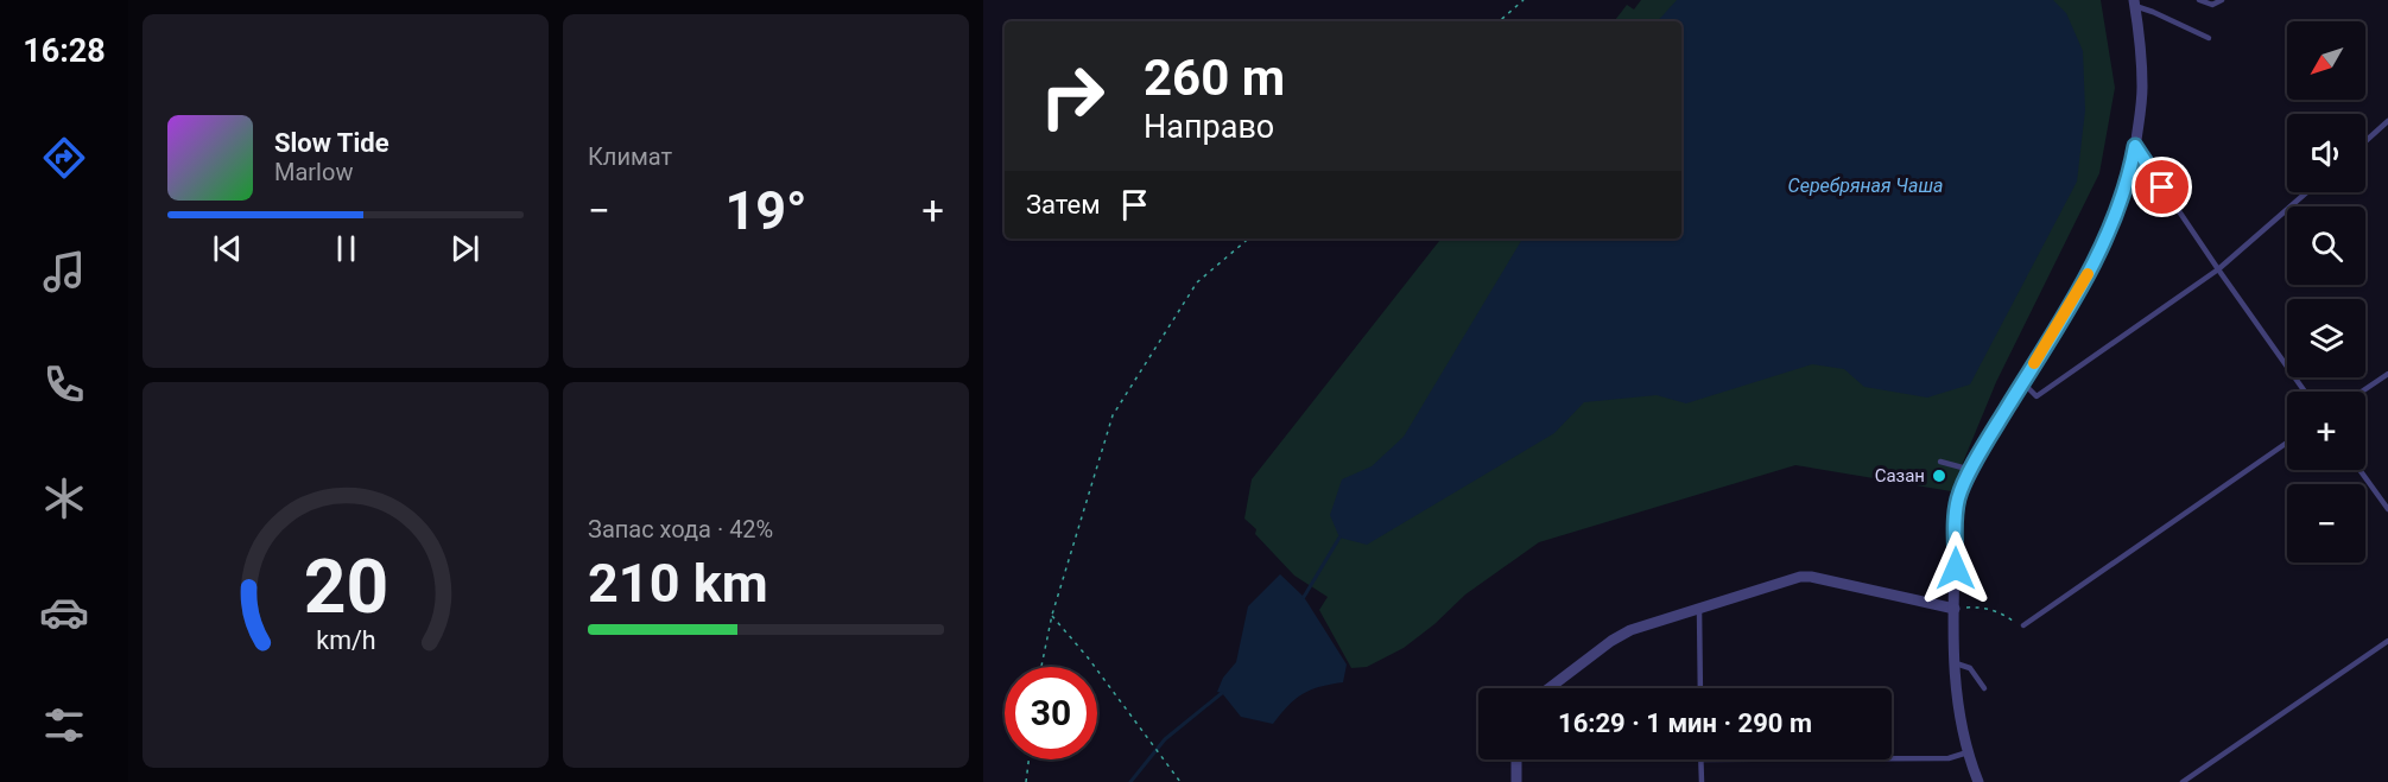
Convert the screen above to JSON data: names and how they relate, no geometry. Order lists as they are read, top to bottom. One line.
{"water":["Серебряная Чаша"],"places":["Сазан"],"north":"bottom left","page":{"tabs":"16:28","tile":["Климат",["Запас хода · 42%","210 km"]],"map_buttons":["+","−"],"turn":["260 m","Направо"],"song":["Slow Tide","Marlow"],"then":"Затем","heat":["−","19°","+"],"limit":"30","trip":"16:29 · 1 мин · 290 m","gauge":["20","km/h"]}}
